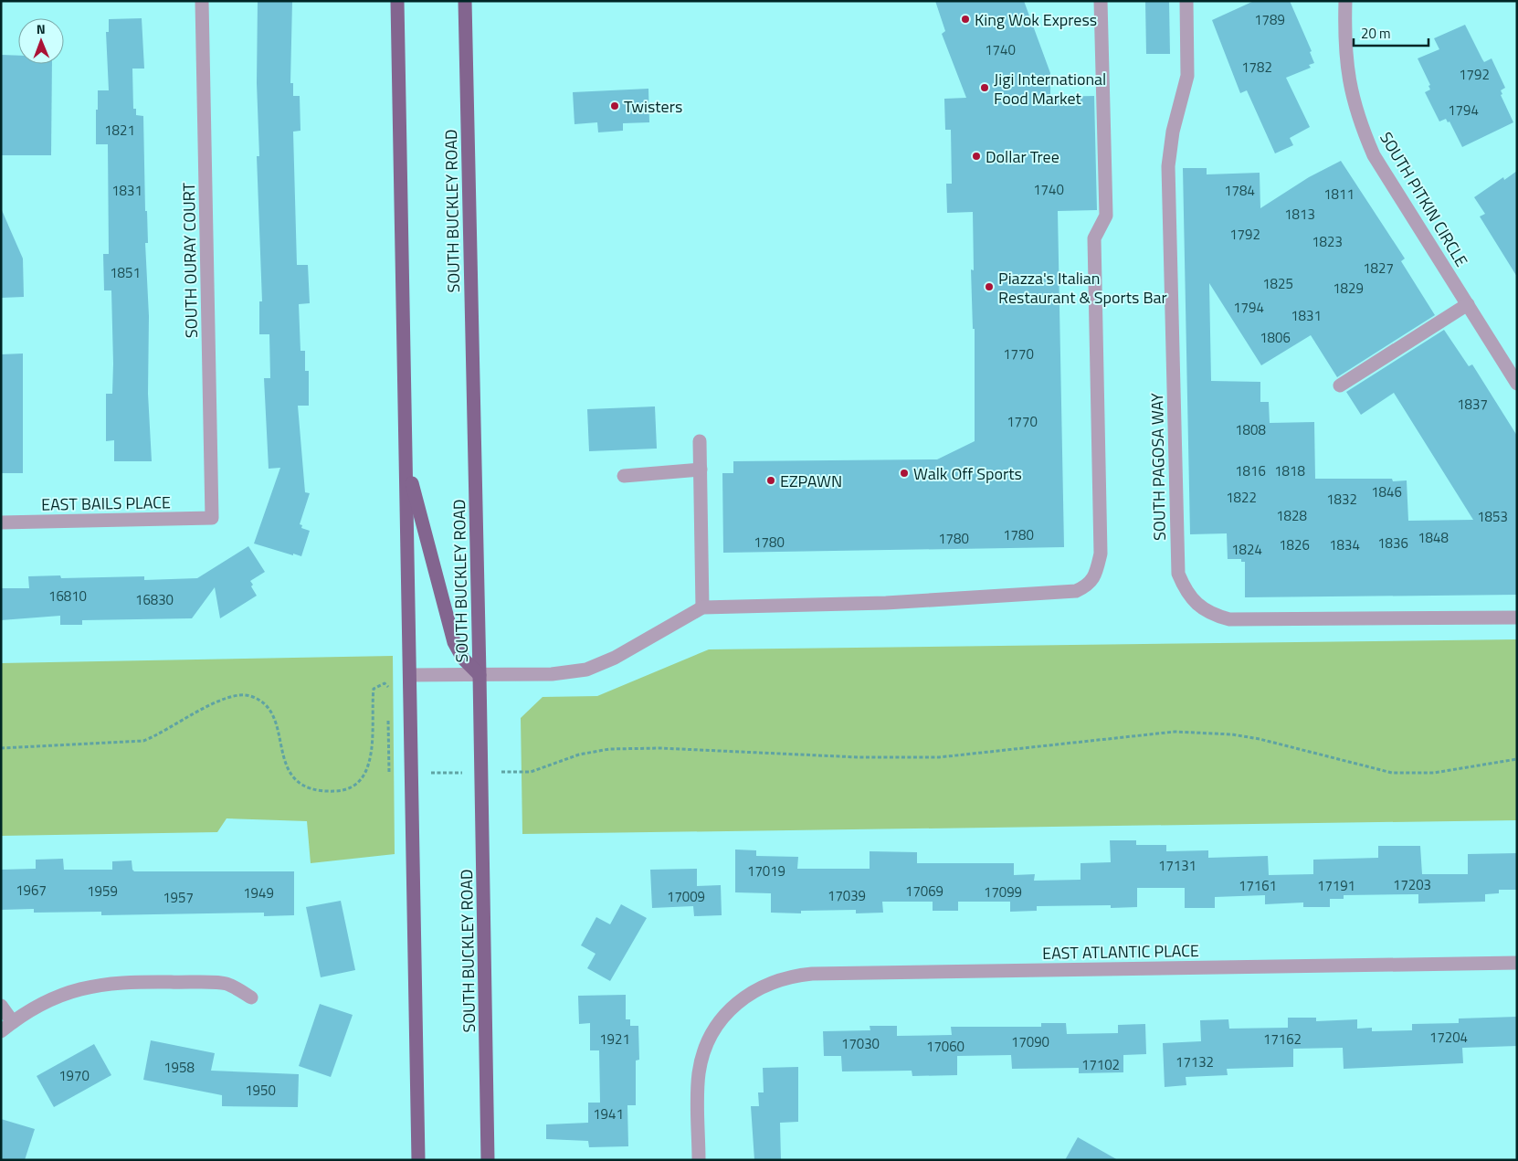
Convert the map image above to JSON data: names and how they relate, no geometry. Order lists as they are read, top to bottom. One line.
{"streets":{"main road":["SOUTH BUCKLEY ROAD"],"street":["SOUTH PITKIN CIRCLE","SOUTH OURAY COURT","SOUTH PAGOSA WAY","EAST BAILS PLACE","EAST ATLANTIC PLACE"]},"crossings":[["SOUTH OURAY COURT","EAST BAILS PLACE"]],"places":["King Wok Express","Jigi International Food Market","Twisters","Dollar Tree","Piazza's Italian Restaurant & Sports Bar","Walk Off Sports","EZPAWN"],"house_numbers":["1789","1740","1782","1792","1794","1821","1740","1831","1784","1811","1813","1792","1823","1827","1851","1825","1829","1794","1831","1806","1770","1837","1770","1808","1816","1818","1846","1822","1832","1828","1853","1780","1848","1780","1780","1836","1826","1834","1824","16810","16830","17131","17019","17203","17161","17191","1967","1959","17069","17099","1949","17039","17009","1957","17204","1921","17162","17090","17030","17060","17132","17102","1958","1970","1950","1941"],"scale_bar":"20 m","north":"top"}
